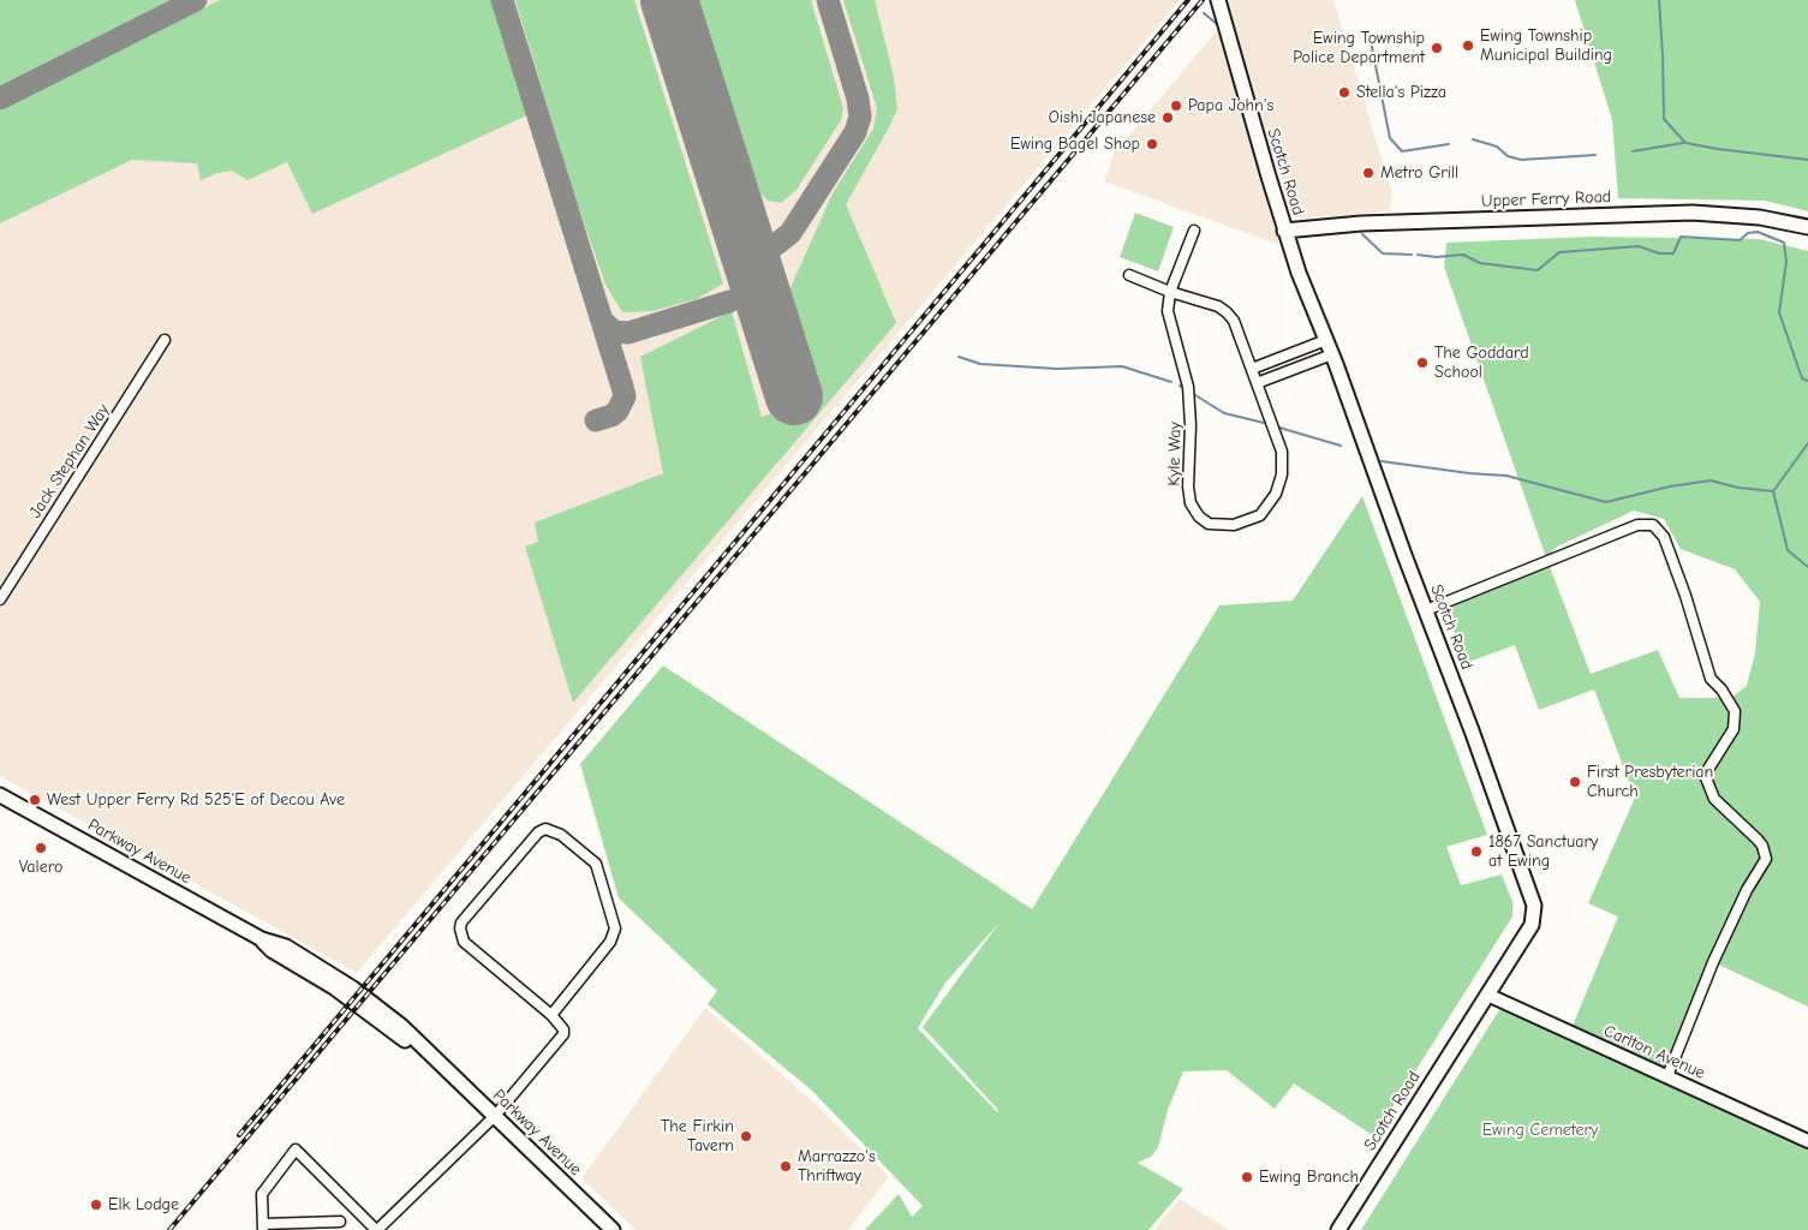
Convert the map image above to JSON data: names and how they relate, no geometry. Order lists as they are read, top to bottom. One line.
{"streets":{"main road":["Scotch Road","Upper Ferry Road","Parkway Avenue"],"street":["Kyle Way","Jack Stephan Way","Carlton Avenue"]},"crossings":[["Scotch Road","Upper Ferry Road"],["Scotch Road","Carlton Avenue"]],"parks":["Ewing Cemetery"],"places":["Ewing Township Municipal Building","Ewing Township Police Department","Stella's Pizza","Papa John's","Oishi Japanese","Ewing Bagel Shop","Metro Grill","The Goddard School","First Presbyterian Church","West Upper Ferry Rd 525'E of Decou Ave","Valero","1867 Sanctuary at Ewing","The Firkin Tavern","Marrazzo's Thriftway","Ewing Branch","Elk Lodge"]}
